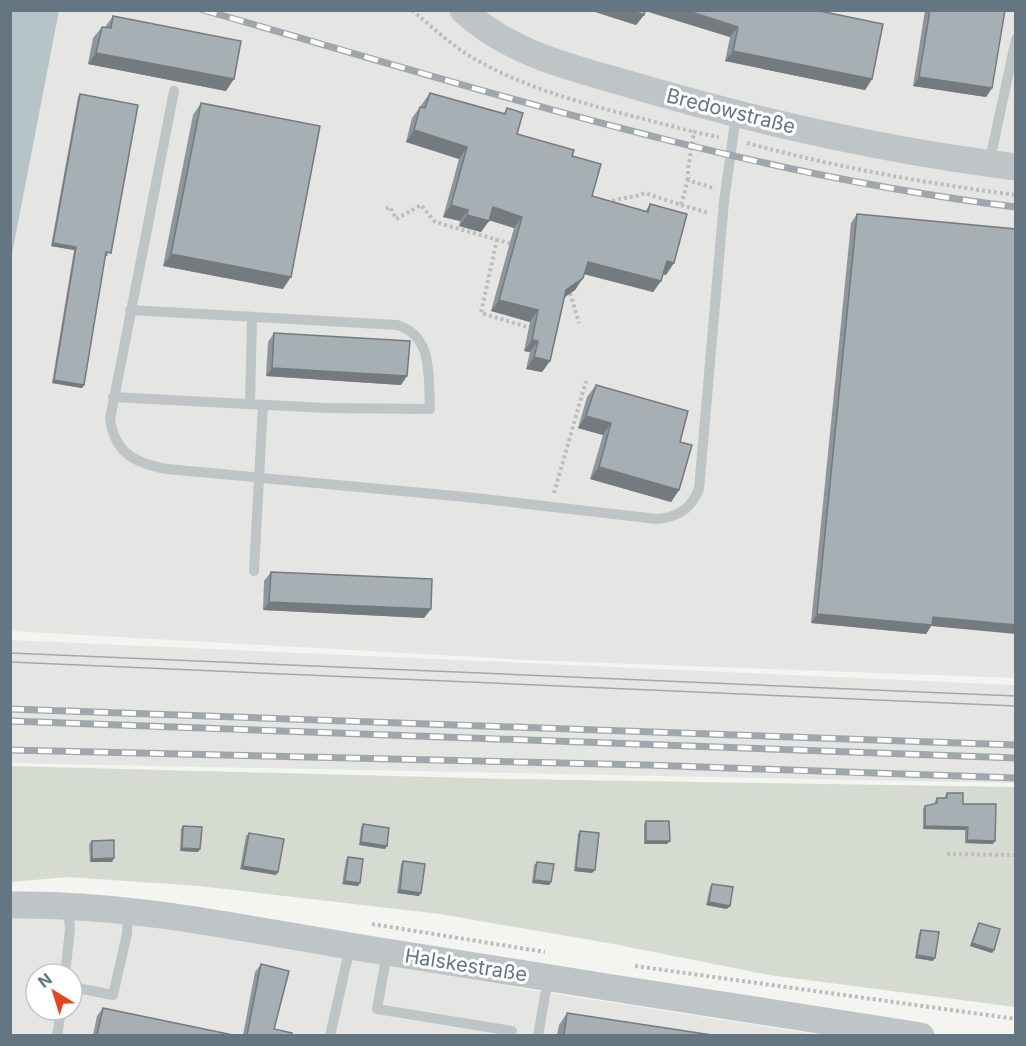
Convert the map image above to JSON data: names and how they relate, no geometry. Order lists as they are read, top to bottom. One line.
{"streets":{"street":["Bredowstraße","Halskestraße"]},"north":"top left"}
